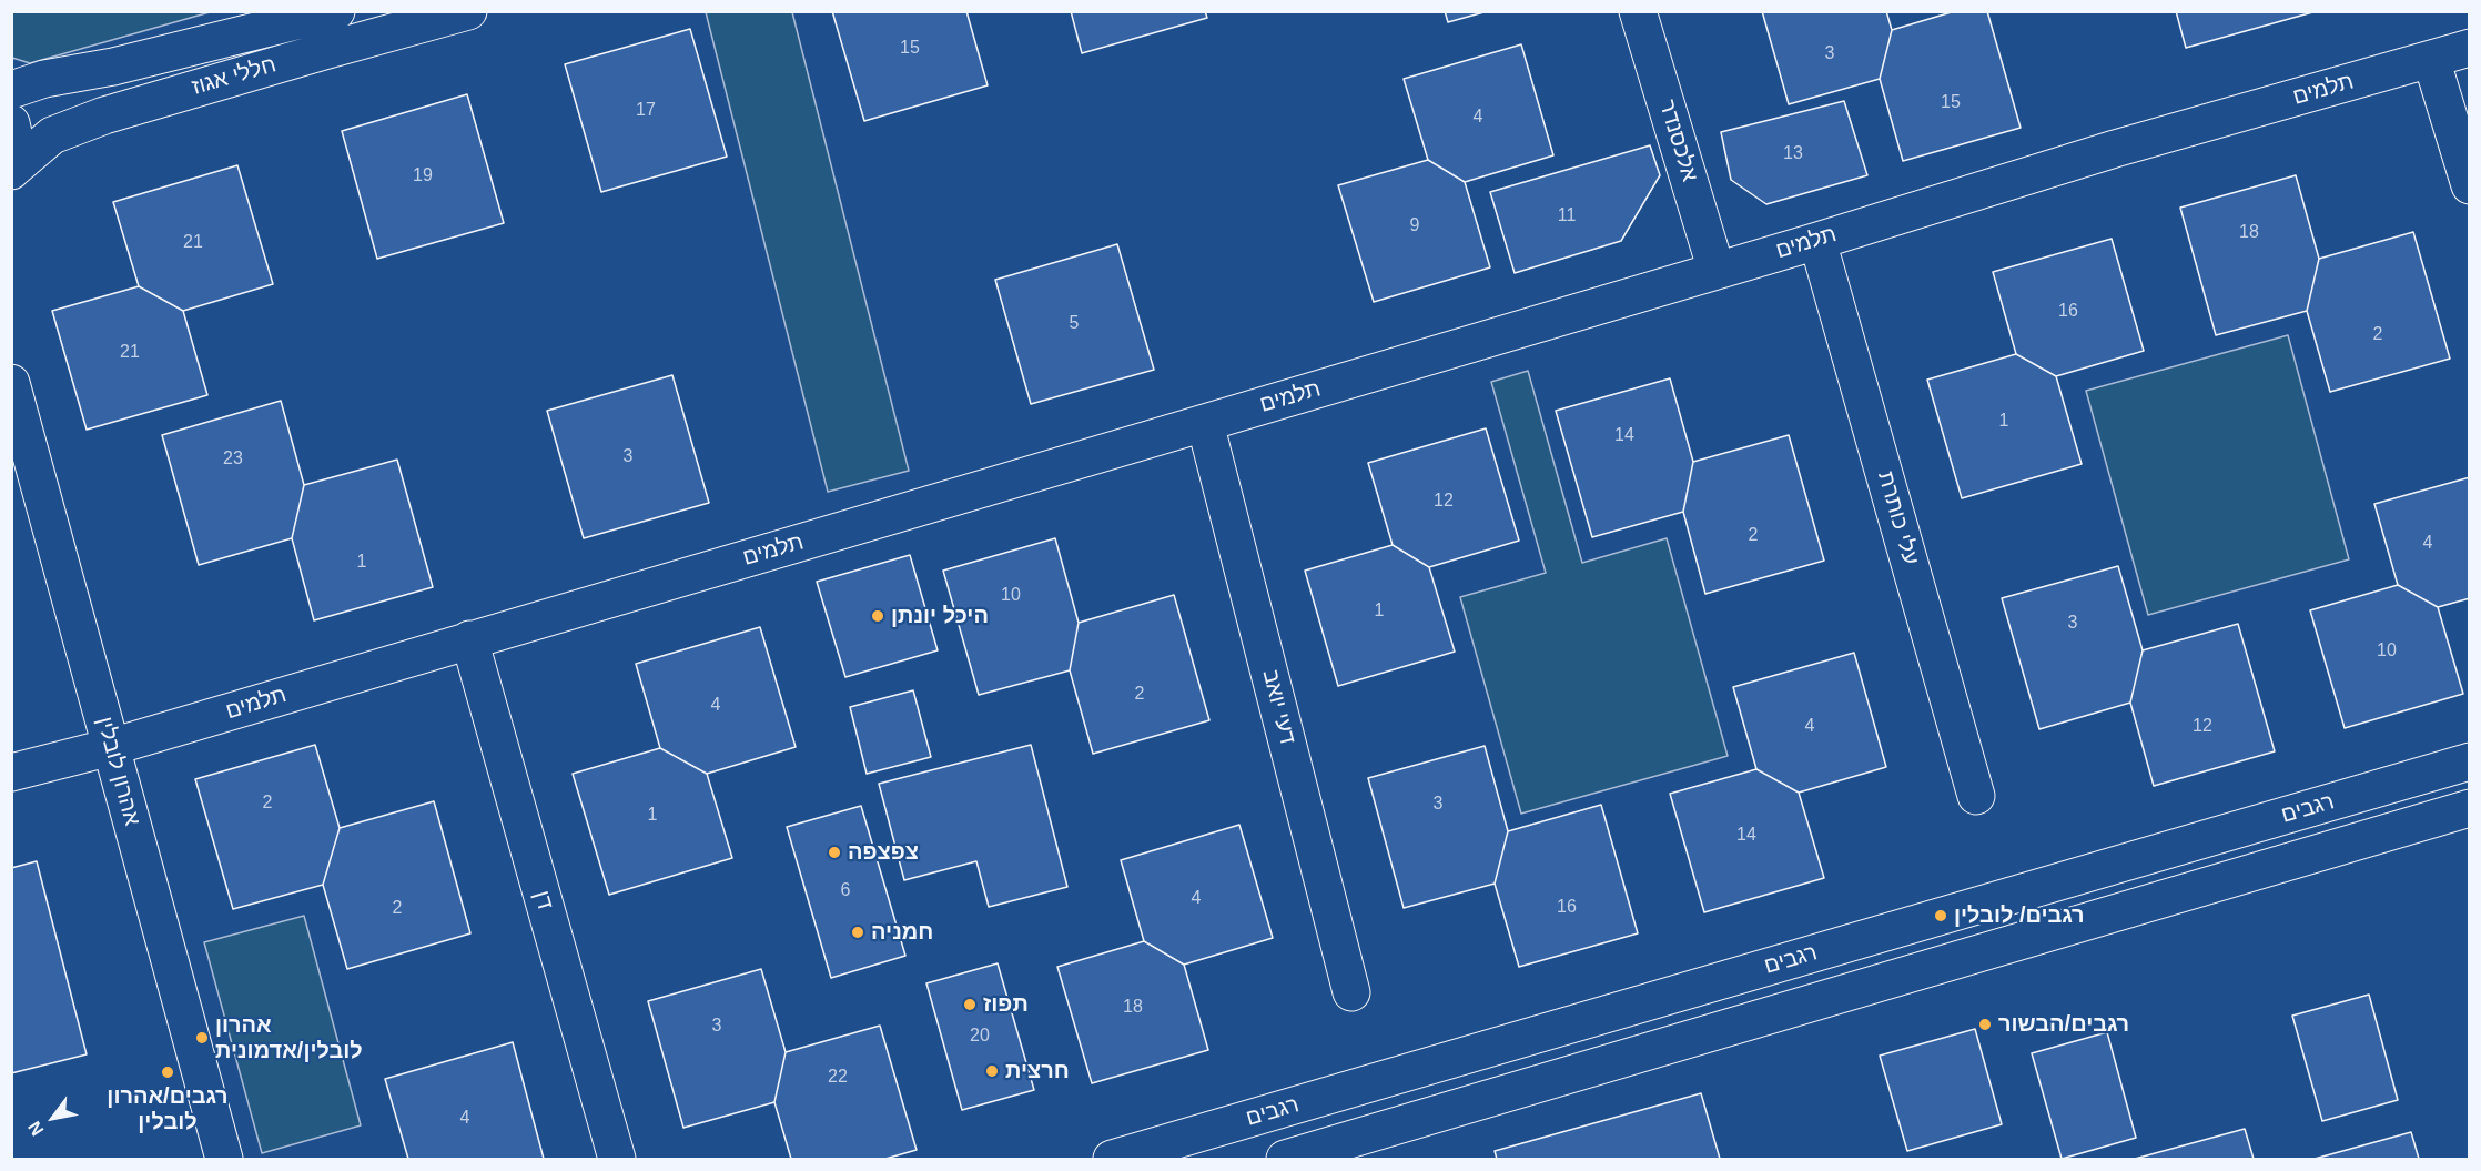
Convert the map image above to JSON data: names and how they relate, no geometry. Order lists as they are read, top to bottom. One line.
{"streets":{"street":["חללי אגוז","תלמים","אלכסנדר","עלי כותרת","דעי יואב","אהרון לובלין","רגבים","דן"]},"crossings":[["תלמים","אלכסנדר"],["תלמים","עלי כותרת"],["תלמים","דעי יואב"],["תלמים","אהרון לובלין"],["תלמים","דן"]],"places":["היכל יונתן","צפצפה","רגבים/ לובלין","חמניה","תפוז","רגבים/הבשור","אהרון לובלין/אדמונית","חרצית","רגבים/אהרון לובלין"],"house_numbers":["15","3","15","17","4","13","19","11","9","18","21","16","5","2","21","1","14","3","23","12","2","4","1","10","1","3","10","2","4","4","12","2","3","1","14","6","4","16","2","18","3","20","22","4"],"north":"bottom left"}
